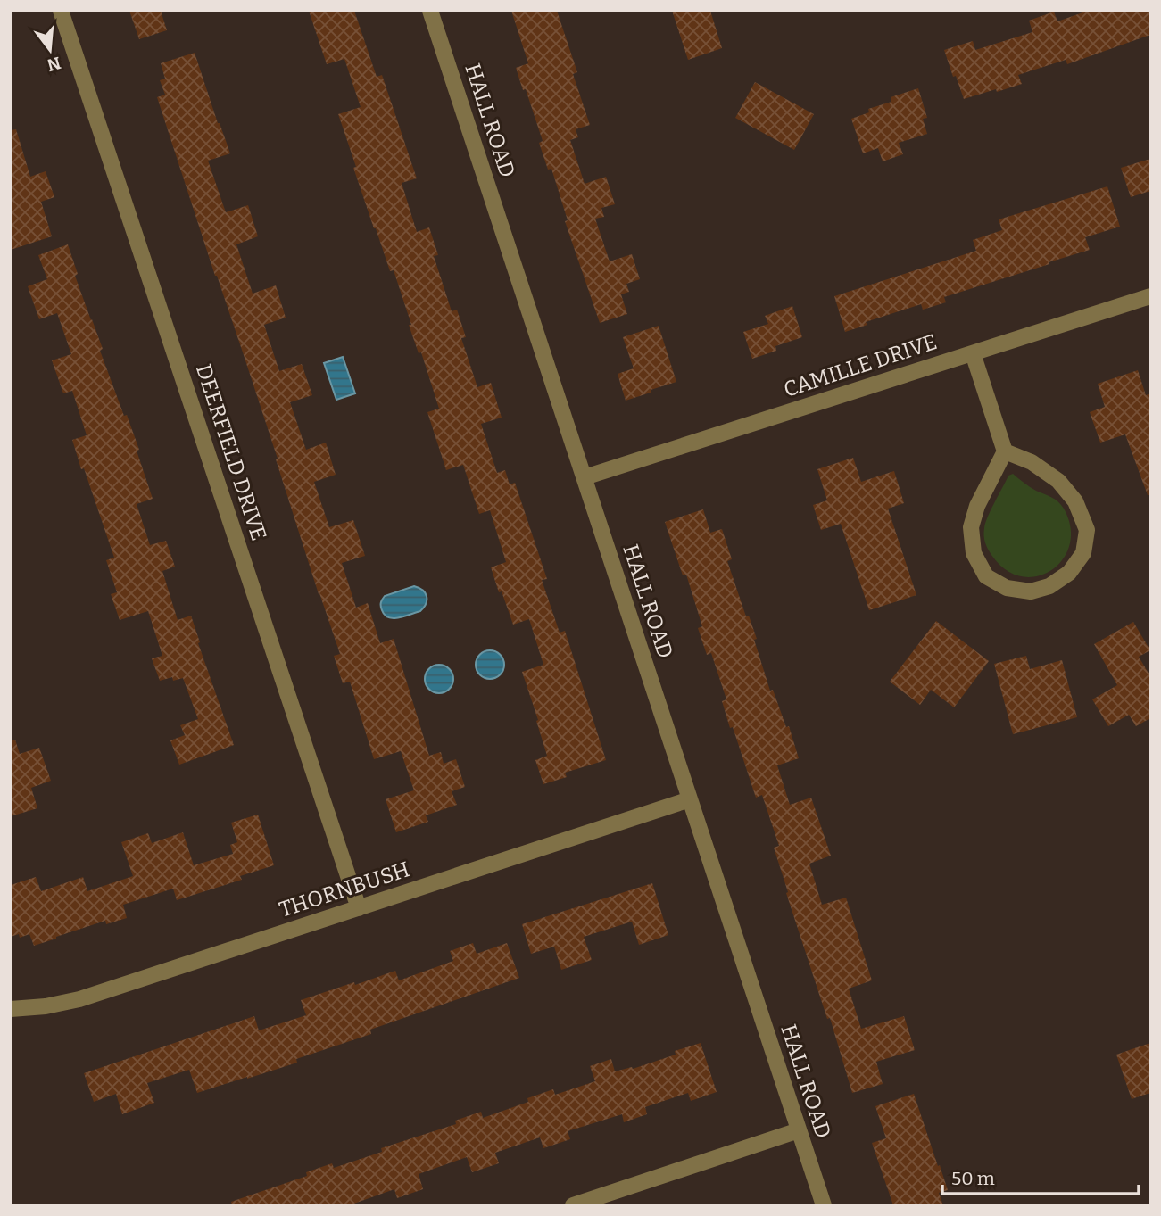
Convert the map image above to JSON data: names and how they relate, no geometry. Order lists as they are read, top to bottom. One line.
{"streets":{"street":["HALL ROAD","CAMILLE DRIVE","DEERFIELD DRIVE","THORNBUSH"]},"crossings":[["HALL ROAD","CAMILLE DRIVE"],["HALL ROAD","THORNBUSH"],["DEERFIELD DRIVE","THORNBUSH"]],"scale_bar":"50 m","north":"bottom"}
